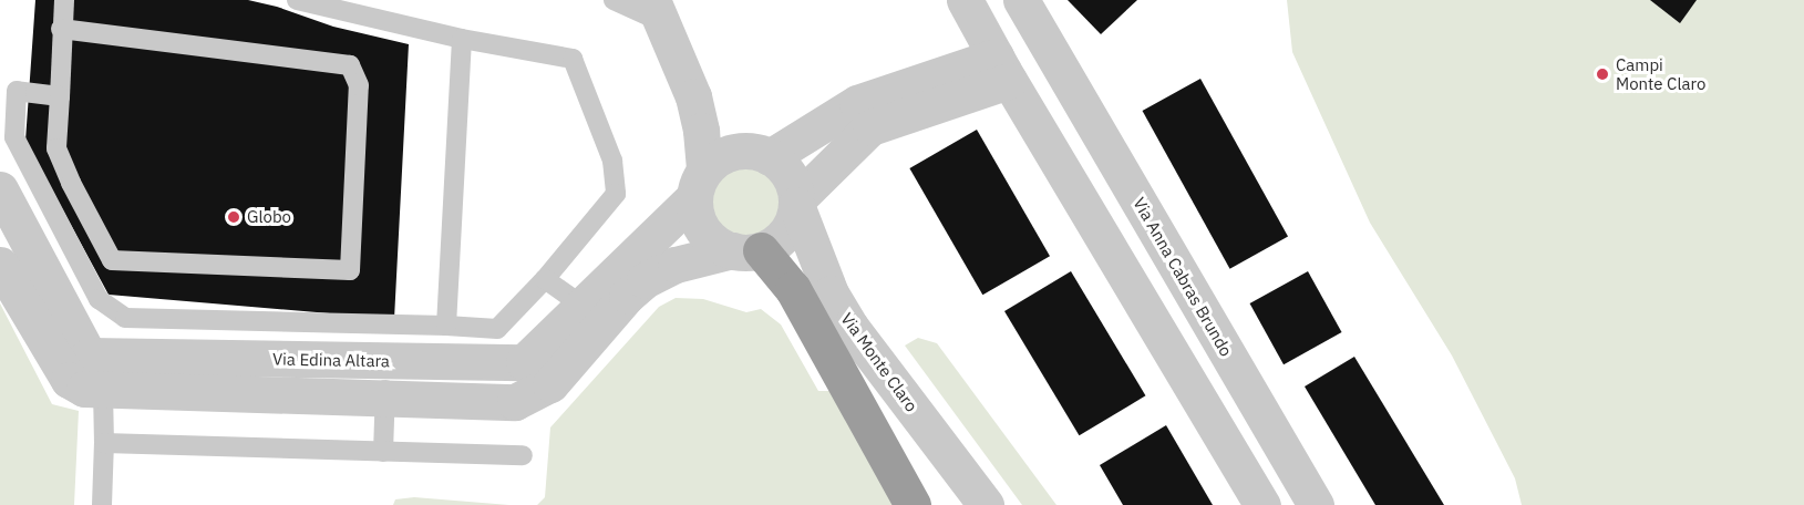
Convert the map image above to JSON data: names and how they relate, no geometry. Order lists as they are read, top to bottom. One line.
{"streets":{"street":["Via Anna Cabras Brundo","Via Edina Altara","Via Monte Claro"]},"crossings":[["Via Edina Altara","Via Monte Claro"]],"places":["Campi Monte Claro","Globo"]}
